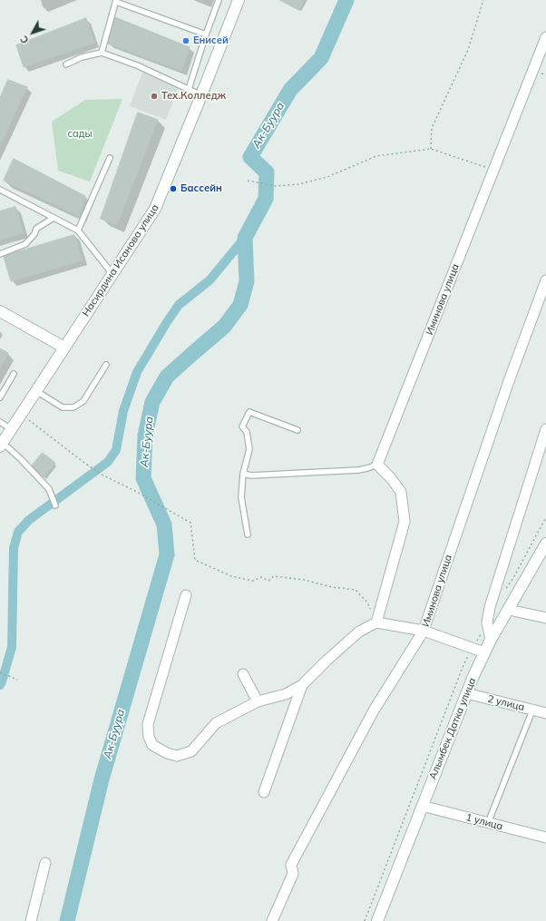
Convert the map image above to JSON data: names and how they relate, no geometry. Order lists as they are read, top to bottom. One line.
{"streets":{"main road":["Насирдина Исанова улица","Алымбек Датка улица"],"street":["Иминова улица","2 улица","1 улица"]},"crossings":[["2 улица","Алымбек Датка улица"],["Алымбек Датка улица","1 улица"]],"water":["Ак-Буура"],"parks":["сады"],"places":["Енисей","Тех.Колледж","Бассейн"],"north":"bottom left"}
